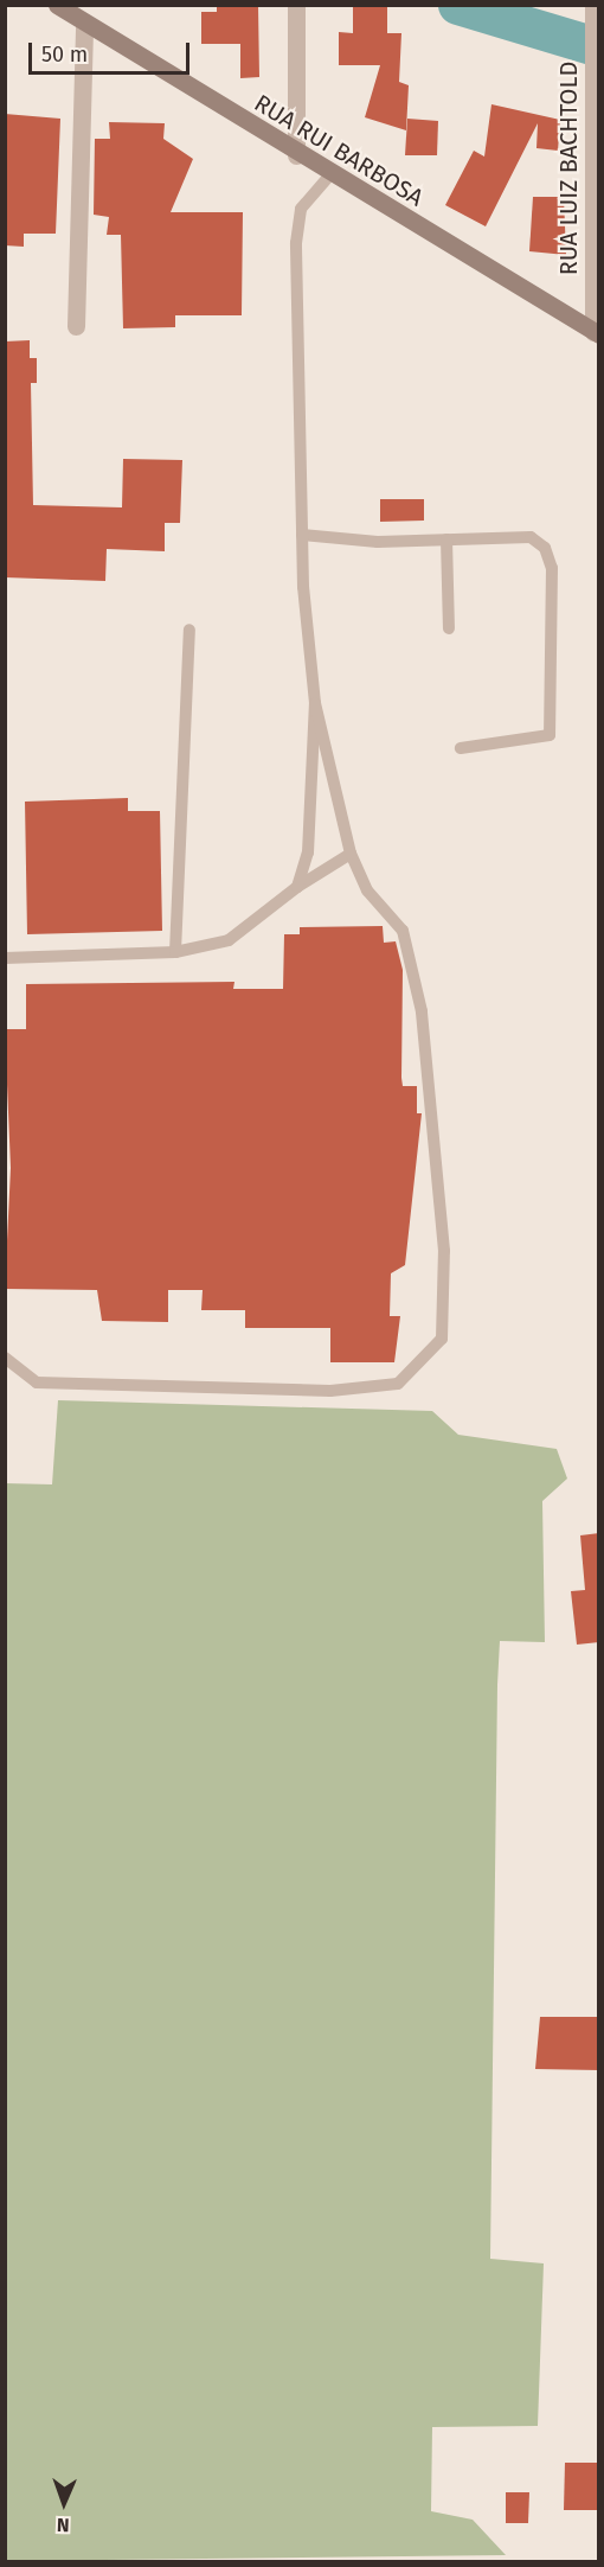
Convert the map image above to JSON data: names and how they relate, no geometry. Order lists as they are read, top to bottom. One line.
{"streets":{"main road":["RUA RUI BARBOSA"],"street":["RUA LUIZ BACHTOLD"]},"crossings":[["RUA RUI BARBOSA","RUA LUIZ BACHTOLD"]],"scale_bar":"50 m","north":"bottom"}
